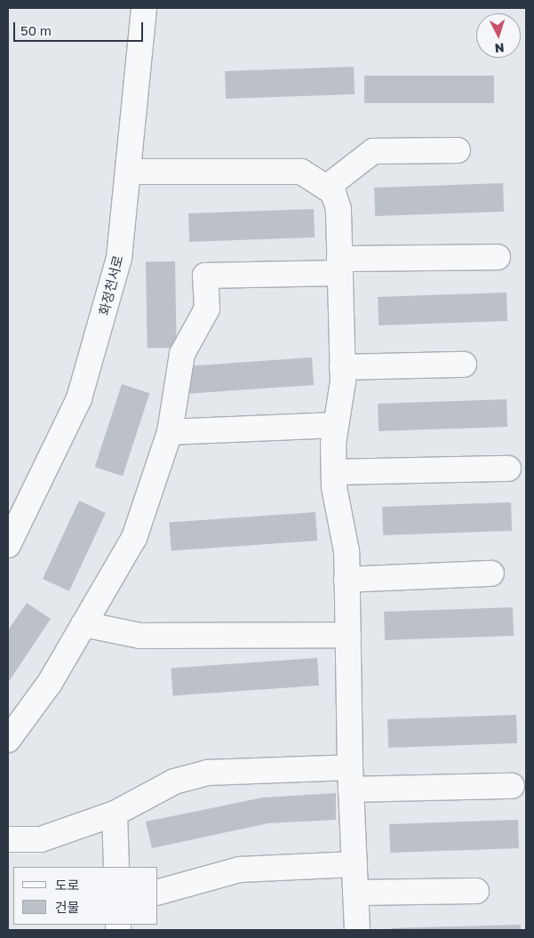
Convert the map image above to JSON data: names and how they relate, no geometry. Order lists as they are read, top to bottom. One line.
{"streets":{"street":["화정천서로"]},"legend":["도로","건물"],"scale_bar":"50 m","north":"bottom"}
